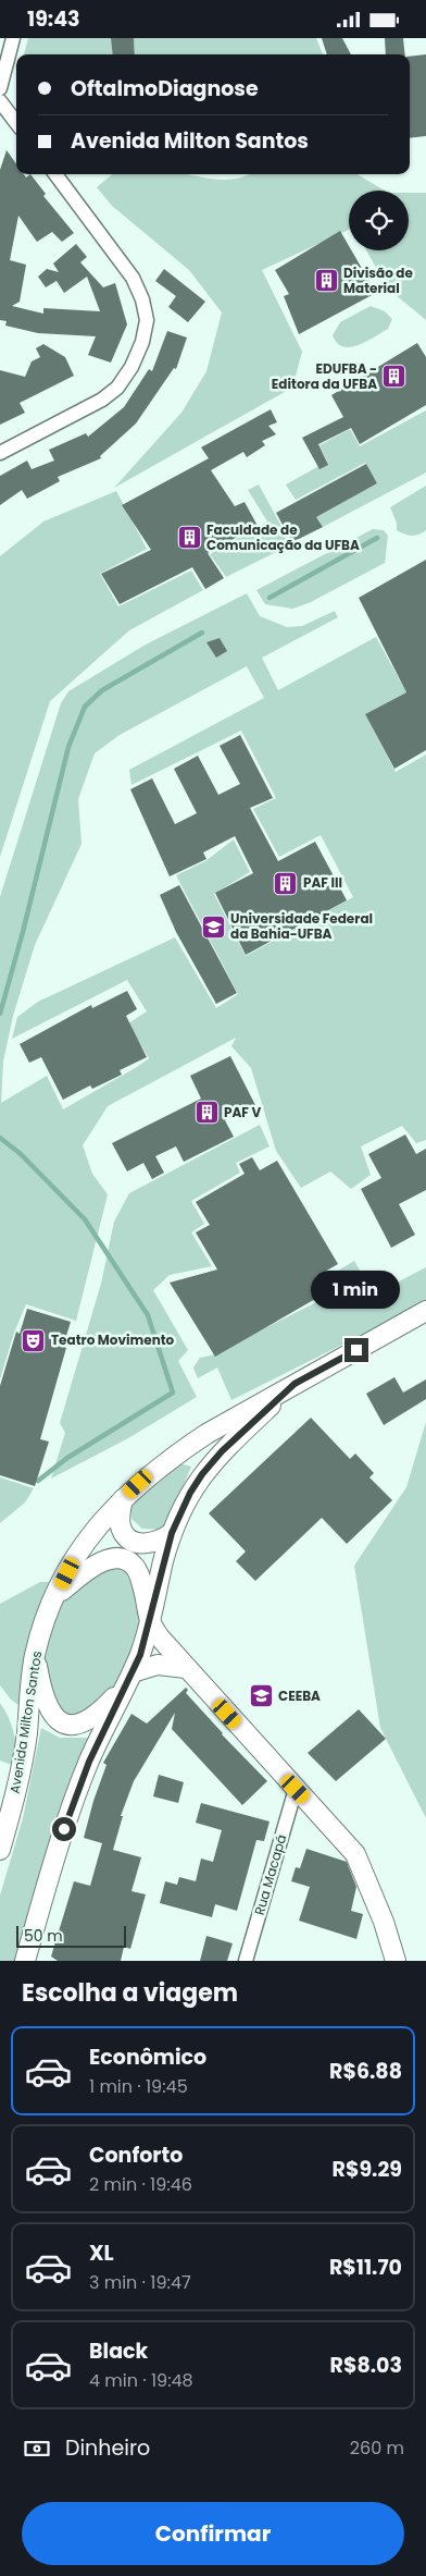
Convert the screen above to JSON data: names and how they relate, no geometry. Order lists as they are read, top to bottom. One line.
{"streets":{"main road":["Avenida Milton Santos"],"street":["Rua Macapá"]},"places":{"building":["Divisão de Material","EDUFBA - Editora da UFBA","Faculdade de Comunicação da UFBA","PAF III","PAF V"],"school or university":["Universidade Federal da Bahia-UFBA","CEEBA"],"theatre":["Teatro Movimento"]},"scale_bar":"50 m","page":{"status":"19:43","banner":["OftalmoDiagnose","Avenida Milton Santos"],"bubble":"1 min","scale":"50 m","heading":"Escolha a viagem","list":[{"name":"Econômico","note":"1 min · 19:45","value":"R$6.88"},{"name":"Conforto","note":"2 min · 19:46","value":"R$9.29"},{"name":"XL","note":"3 min · 19:47","value":"R$11.70"},{"name":"Black","note":"4 min · 19:48","value":"R$8.03"}],"pay":["Dinheiro","260 m"],"buttons":"Confirmar"}}
